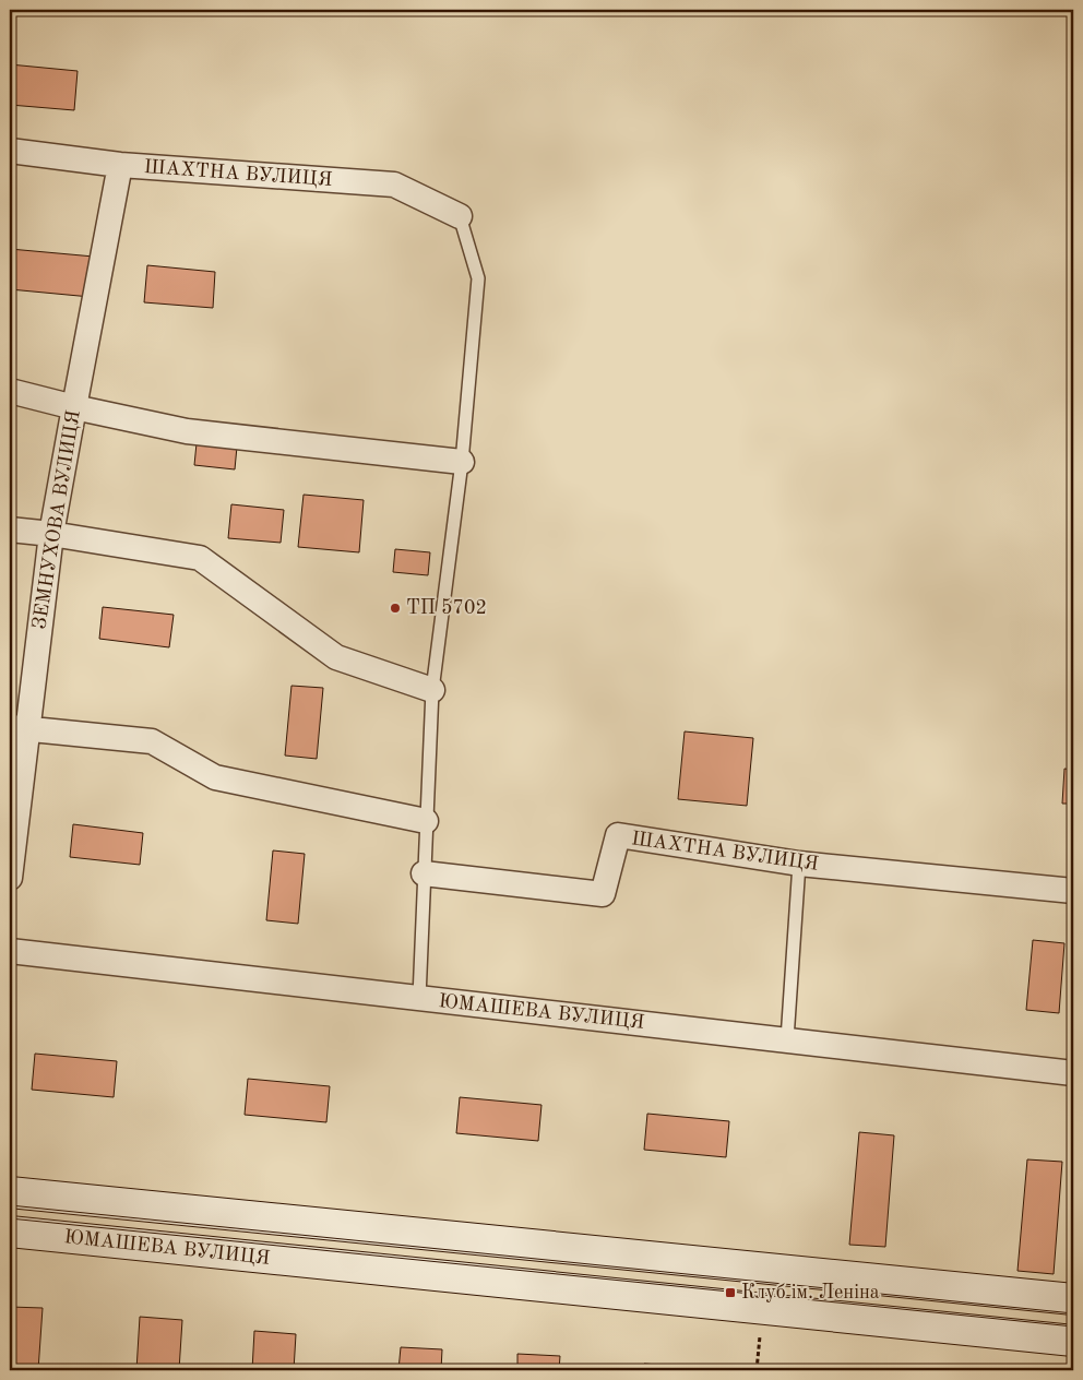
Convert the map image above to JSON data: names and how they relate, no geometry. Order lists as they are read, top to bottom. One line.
{"streets":{"main road":["ЮМАШЕВА ВУЛИЦЯ"],"street":["ШАХТНА ВУЛИЦЯ","ЗЕМНУХОВА ВУЛИЦЯ"]},"crossings":[["ШАХТНА ВУЛИЦЯ","ЗЕМНУХОВА ВУЛИЦЯ"]],"places":{"other":["ТП 5702"],"transit":["Клуб ім. Леніна"]}}
